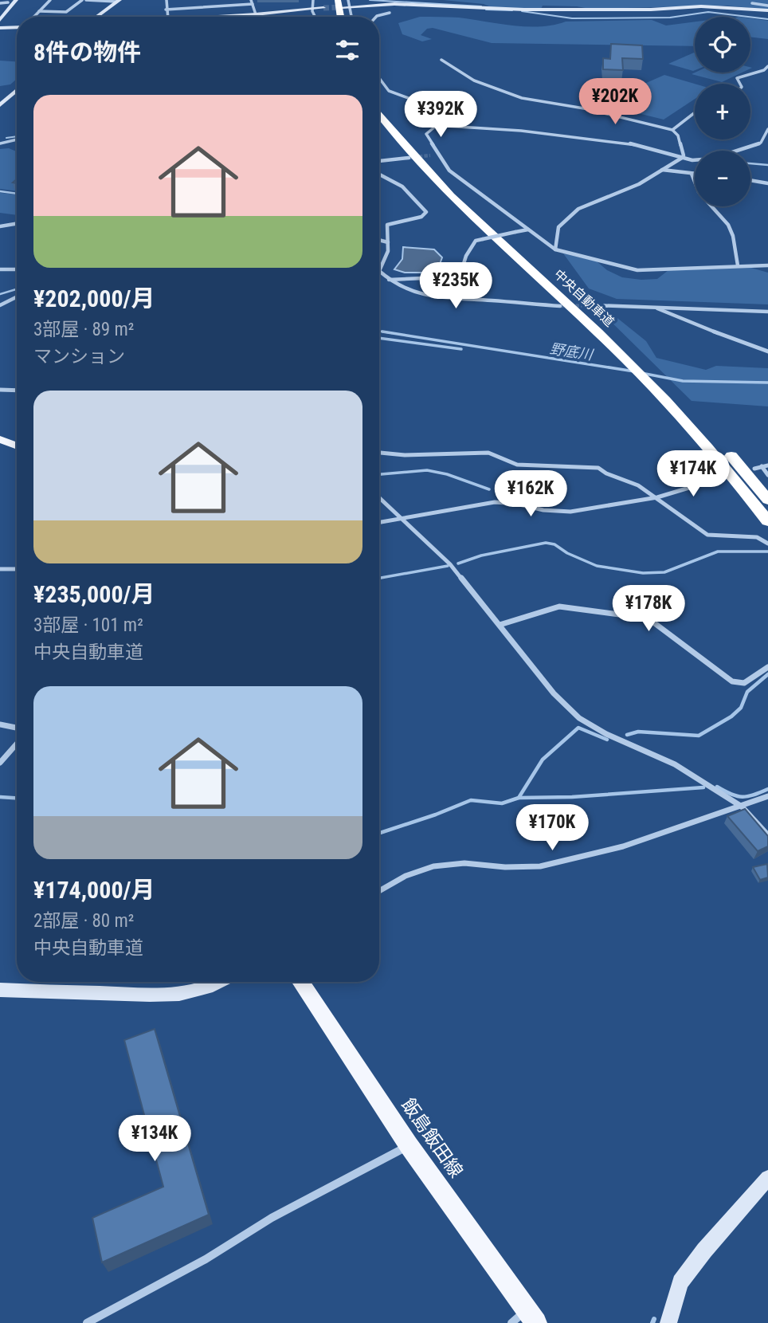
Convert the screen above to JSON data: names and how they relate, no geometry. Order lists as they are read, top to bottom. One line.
{"streets":{"highway":["中央自動車道"],"main road":["飯島飯田線"]},"water":["野底川"],"page":{"map_buttons":["+","−"],"heading":"8件の物件","price":["¥202K","¥392K","¥235K","¥174K","¥162K","¥178K","¥170K","¥134K"],"list":[{"name":"¥202,000/月","note":"3部屋 · 89 m² · マンション"},{"name":"¥235,000/月","note":"3部屋 · 101 m² · 中央自動車道"},{"name":"¥174,000/月","note":"2部屋 · 80 m² · 中央自動車道"}]}}
